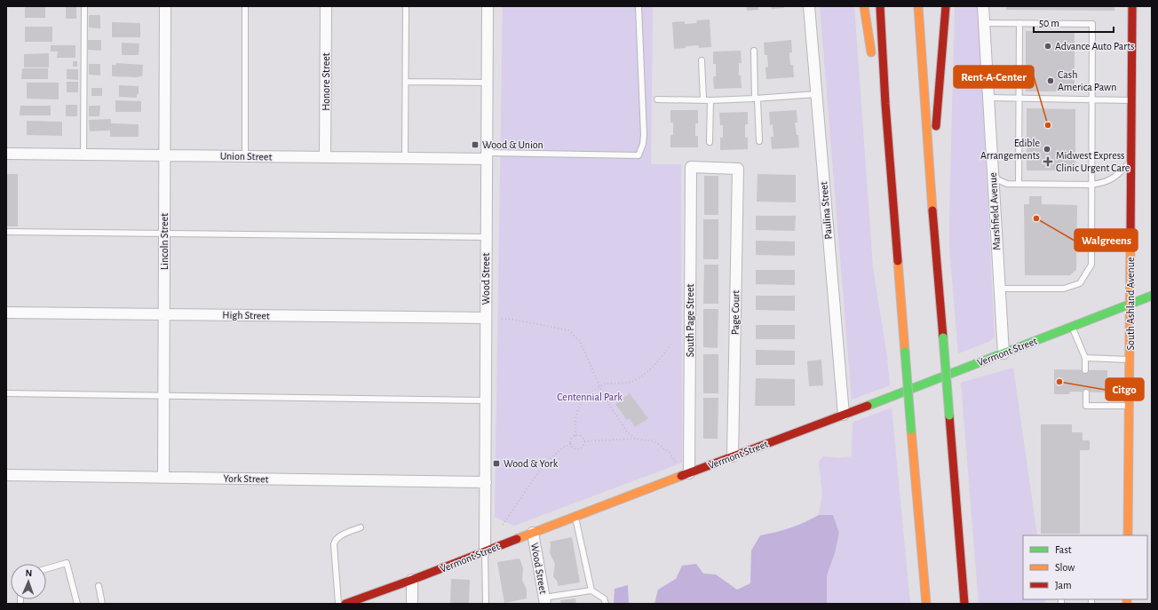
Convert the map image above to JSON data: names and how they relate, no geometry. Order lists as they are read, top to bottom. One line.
{"streets":{"main road":["South Ashland Avenue","Vermont Street"],"street":["Honore Street","Union Street","Paulina Street","Marshfield Avenue","Lincoln Street","Wood Street","Page Court","High Street","South Page Street","York Street"]},"crossings":[["Honore Street","Union Street"],["Union Street","Lincoln Street"],["Union Street","Wood Street"],["Paulina Street","Vermont Street"],["Marshfield Avenue","Vermont Street"],["Lincoln Street","High Street"],["Lincoln Street","York Street"],["Wood Street","High Street"],["Wood Street","Vermont Street"],["Wood Street","York Street"],["South Ashland Avenue","Vermont Street"],["Page Court","South Page Street"],["Page Court","Vermont Street"],["South Page Street","Vermont Street"]],"parks":["Centennial Park"],"places":{"other":["Advance Auto Parts","Cash America Pawn","Rent-A-Center","Edible Arrangements","Walgreens","Citgo"],"transit":["Wood & Union","Wood & York"],"health":["Midwest Express Clinic Urgent Care"]},"legend":["Fast","Slow","Jam"],"scale_bar":"50 m","north":"top"}
